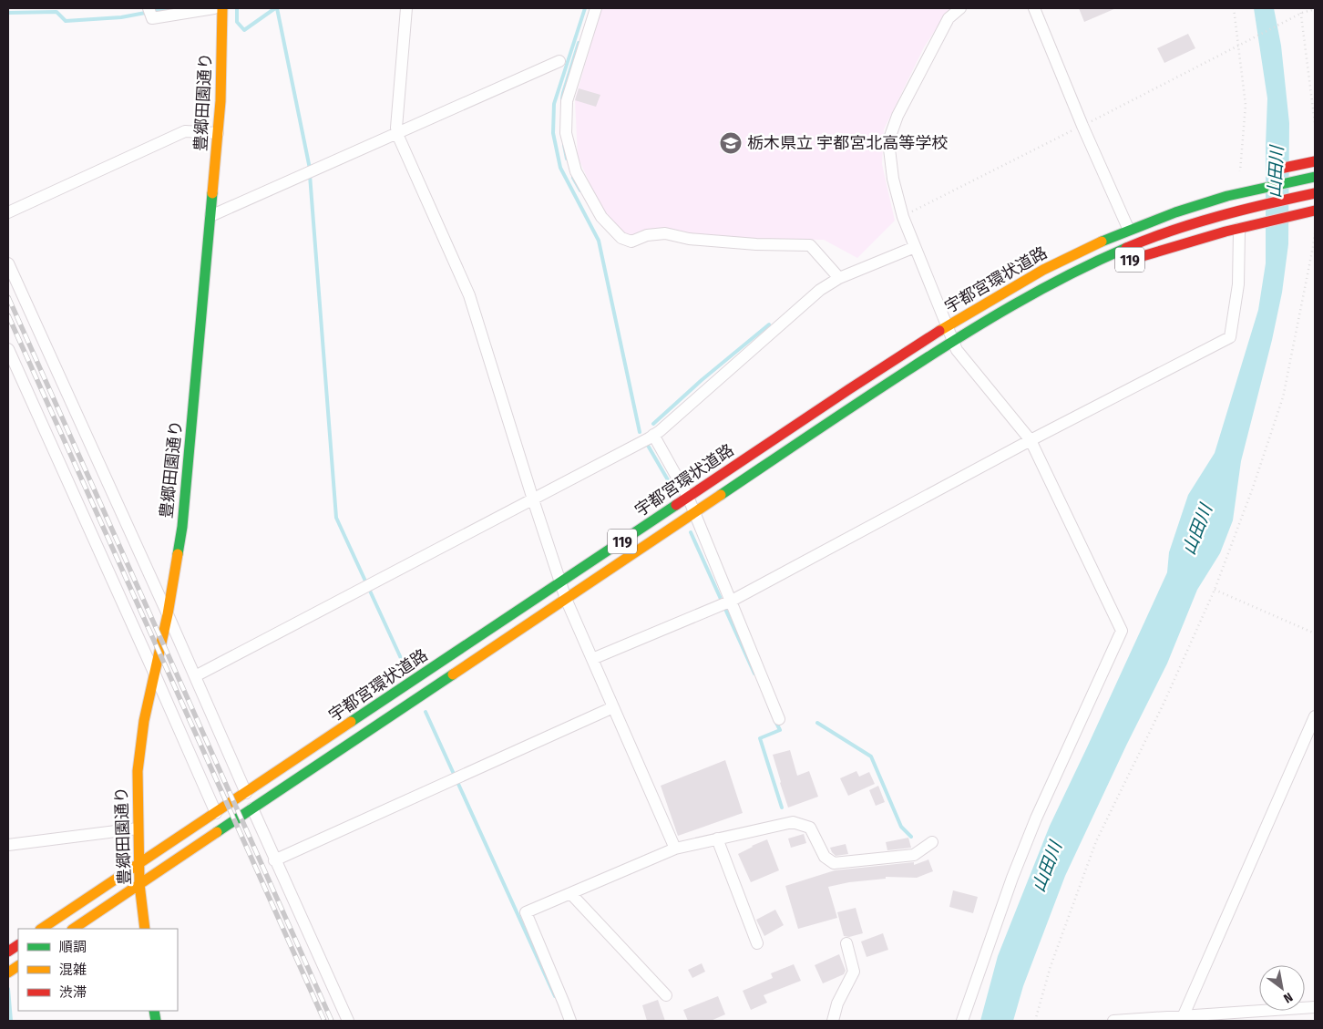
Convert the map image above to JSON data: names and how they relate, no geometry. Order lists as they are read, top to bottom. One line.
{"streets":{"main road":["豊郷田園通り","119","宇都宮環状道路"]},"crossings":[["豊郷田園通り","宇都宮環状道路"],["119","宇都宮環状道路"]],"water":["山田川"],"places":{"school or university":["栃木県立 宇都宮北高等学校"]},"legend":["順調","混雑","渋滞"],"north":"bottom right"}
